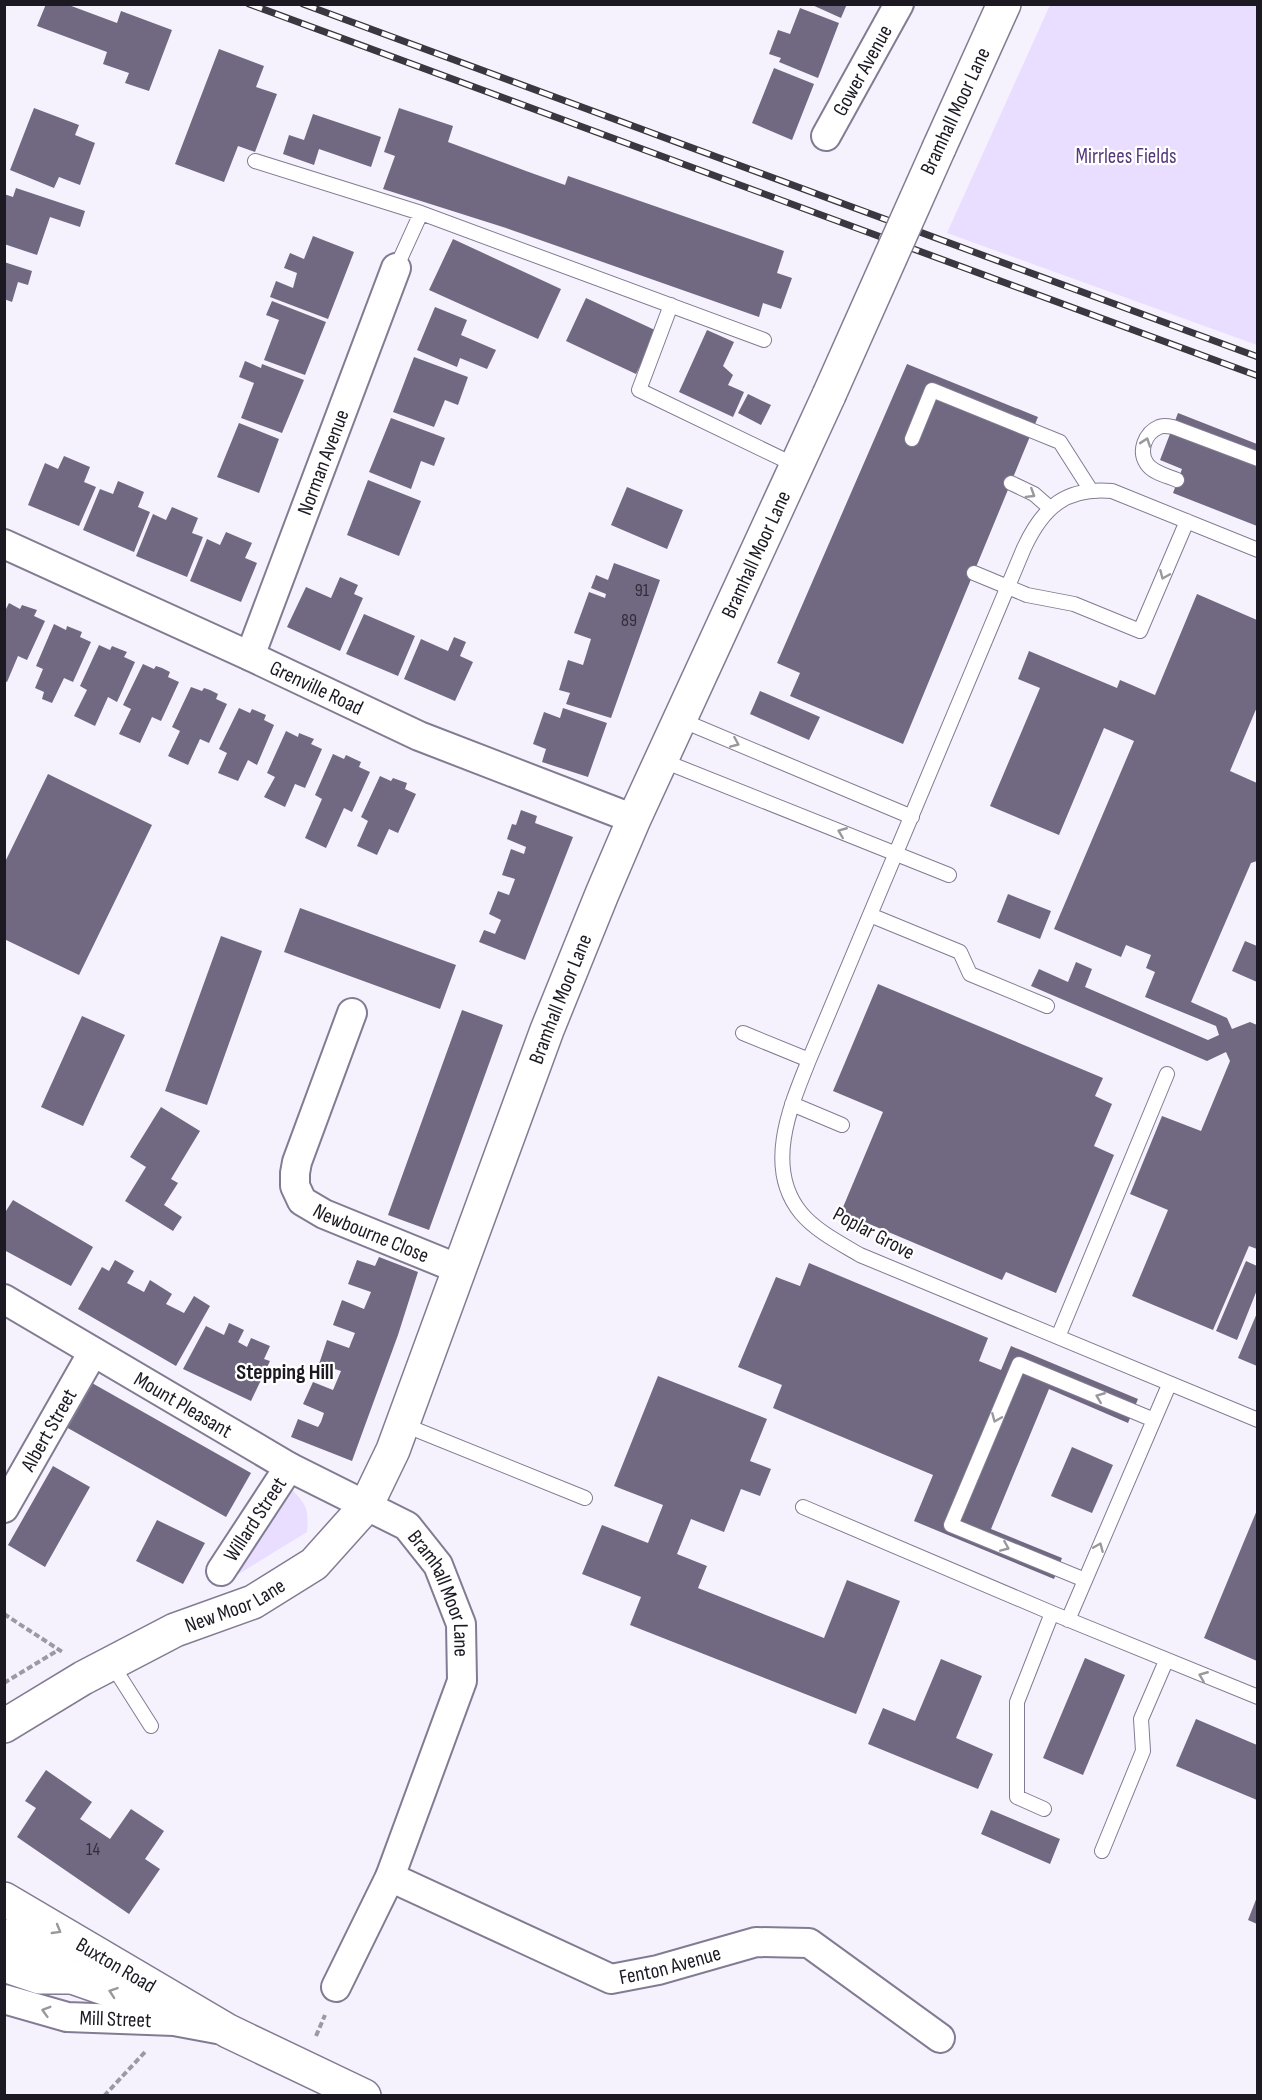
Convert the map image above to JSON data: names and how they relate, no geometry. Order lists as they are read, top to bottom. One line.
{"streets":{"main road":["Bramhall Moor Lane","New Moor Lane","Buxton Road"],"street":["Gower Avenue","Norman Avenue","Grenville Road","Newbourne Close","Mount Pleasant","Albert Street","Willard Street","Fenton Avenue","Mill Street"],"lane":["Poplar Grove"]},"crossings":[["Bramhall Moor Lane","Grenville Road"],["Bramhall Moor Lane","Newbourne Close"],["Bramhall Moor Lane","Mount Pleasant"],["Bramhall Moor Lane","New Moor Lane"],["Bramhall Moor Lane","Fenton Avenue"],["Norman Avenue","Grenville Road"],["Mount Pleasant","Albert Street"],["Mount Pleasant","Willard Street"],["Mount Pleasant","New Moor Lane"],["Buxton Road","Mill Street"]],"one_way":["Mill Street"],"districts":["Stepping Hill"],"parks":["Mirrlees Fields"],"house_numbers":["91","89","14"]}
